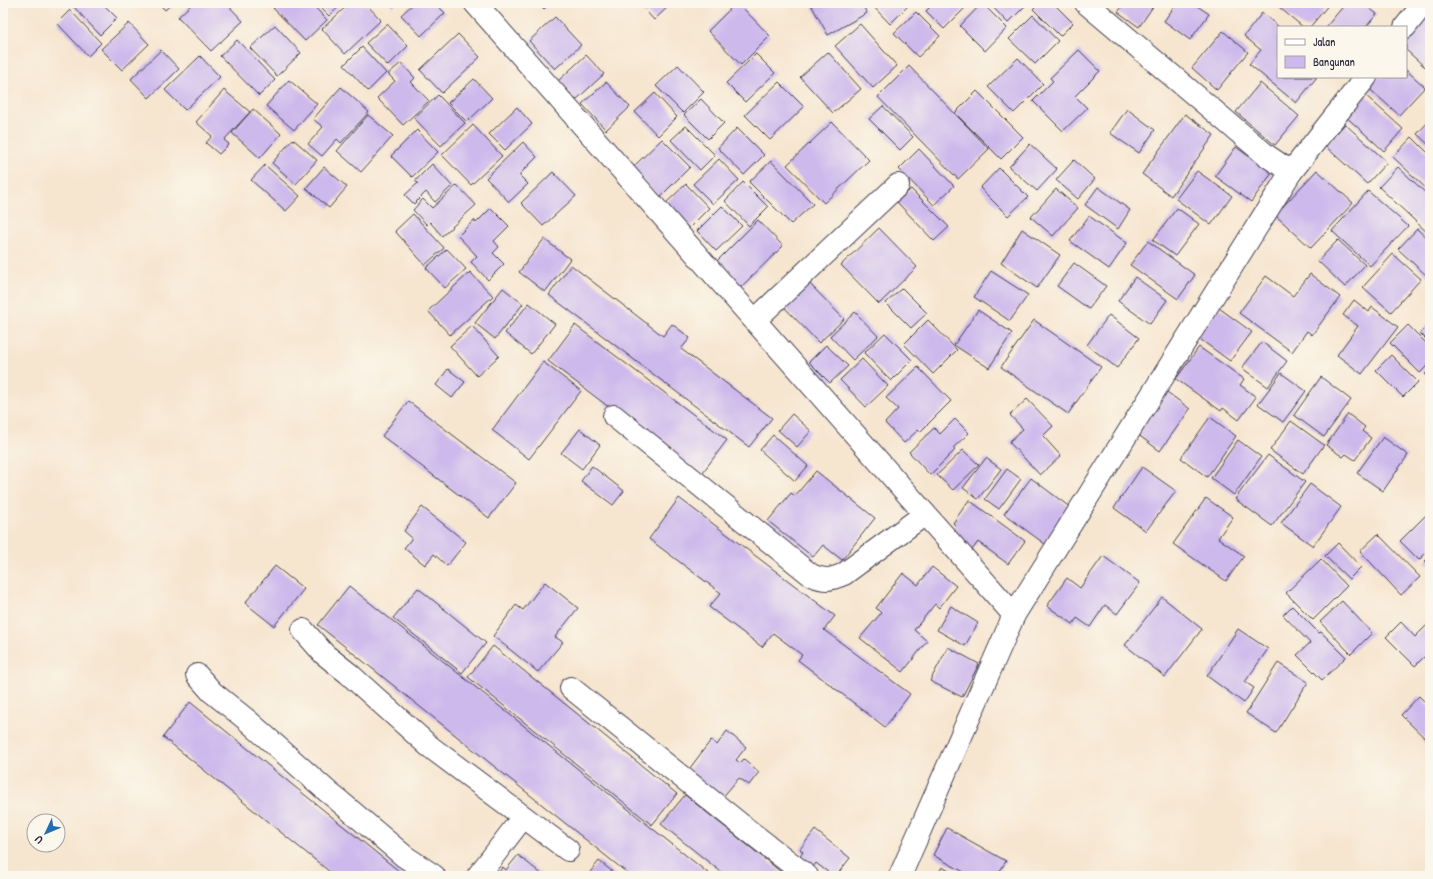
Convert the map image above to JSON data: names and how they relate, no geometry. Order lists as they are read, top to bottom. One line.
{"legend":["Jalan","Bangunan"],"north":"bottom left"}
